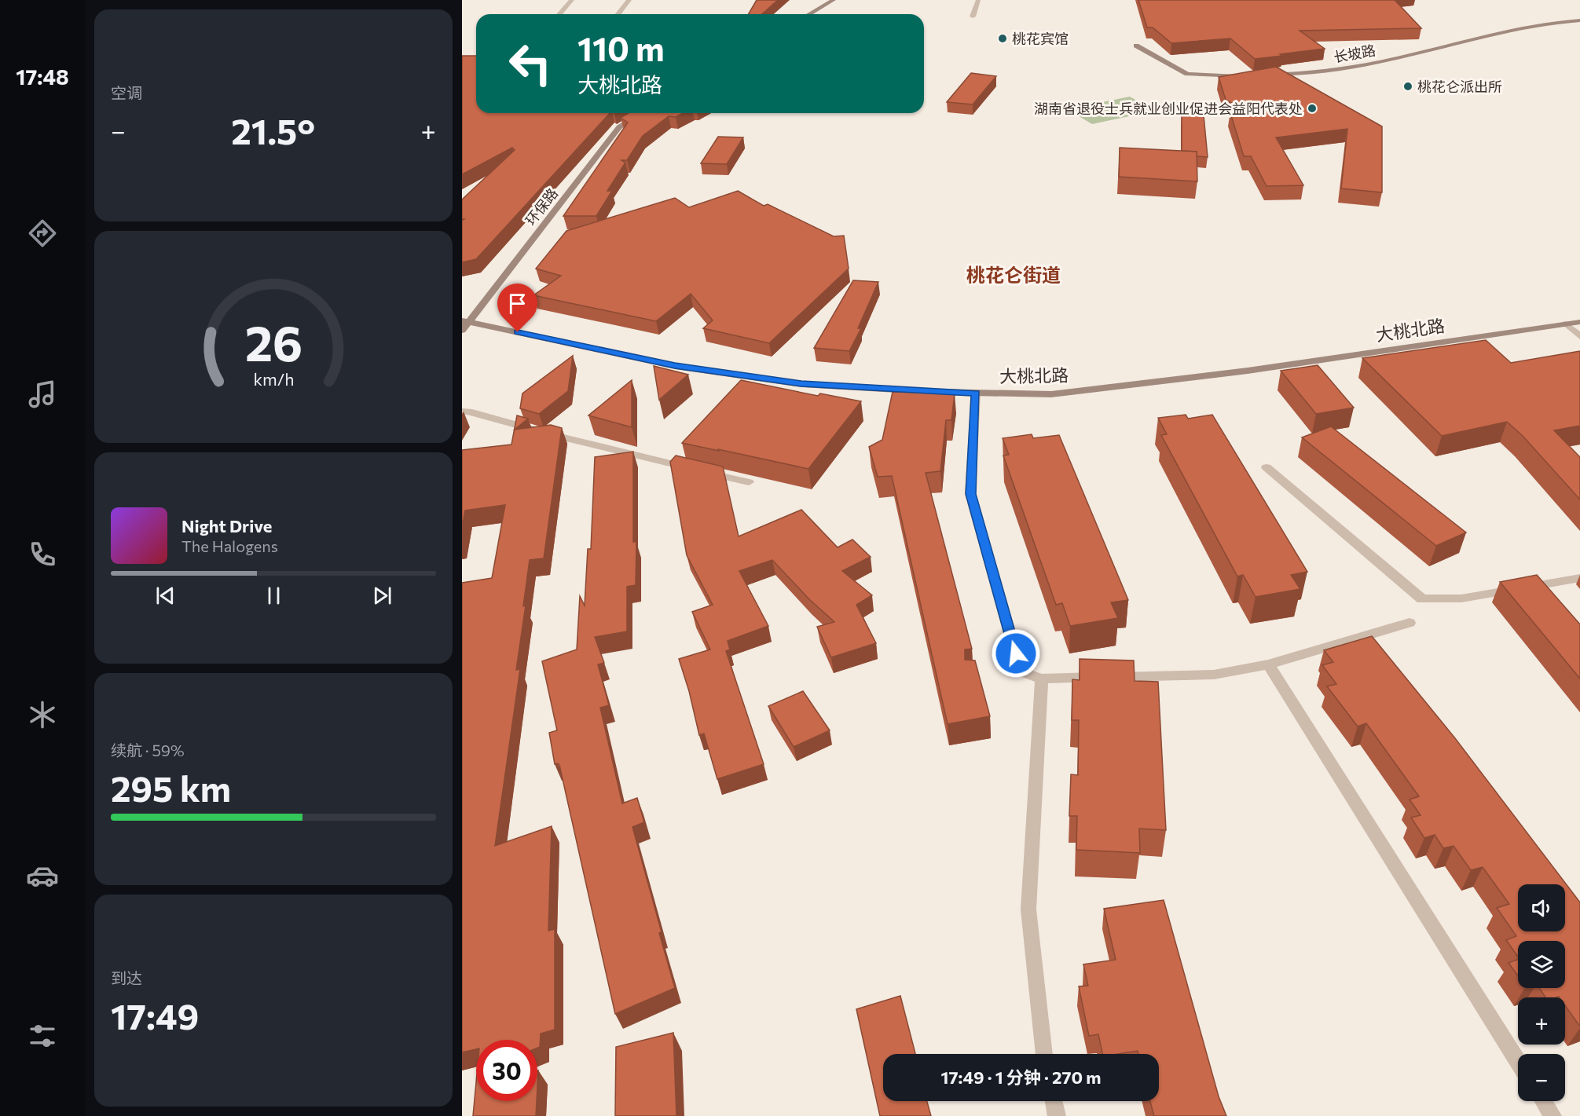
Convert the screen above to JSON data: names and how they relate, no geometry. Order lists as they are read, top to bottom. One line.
{"streets":{"street":["长坡路","环保路","大桃北路"]},"crossings":[["环保路","大桃北路"]],"districts":["桃花仑街道"],"places":["桃花宾馆","桃花仑派出所","湖南省退役士兵就业创业促进会益阳代表处"],"page":{"tabs":"17:48","tile":["空调",["续航 · 59%","295 km"],["到达","17:49"]],"turn":["110 m","大桃北路"],"heat":["−","21.5°","+"],"song":["Night Drive","The Halogens"],"map_buttons":["+","−"],"limit":"30","trip":"17:49 · 1 分钟 · 270 m","gauge":["26","km/h"]}}
